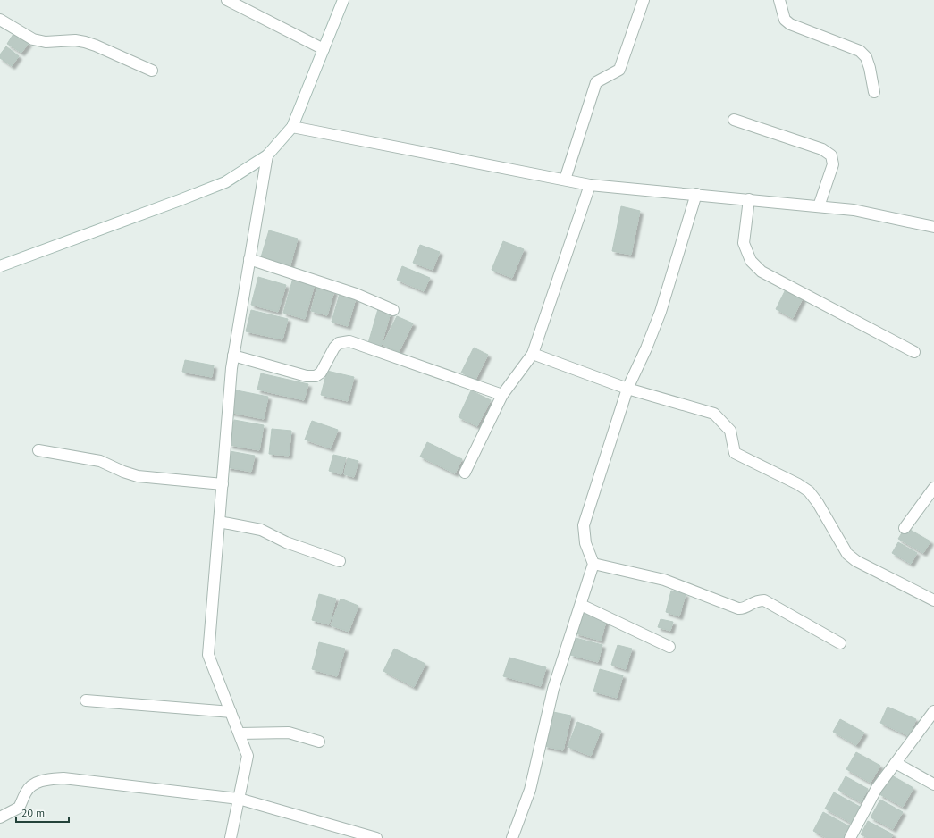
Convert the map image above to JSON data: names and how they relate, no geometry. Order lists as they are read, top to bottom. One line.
{"scale_bar":"20 m"}
